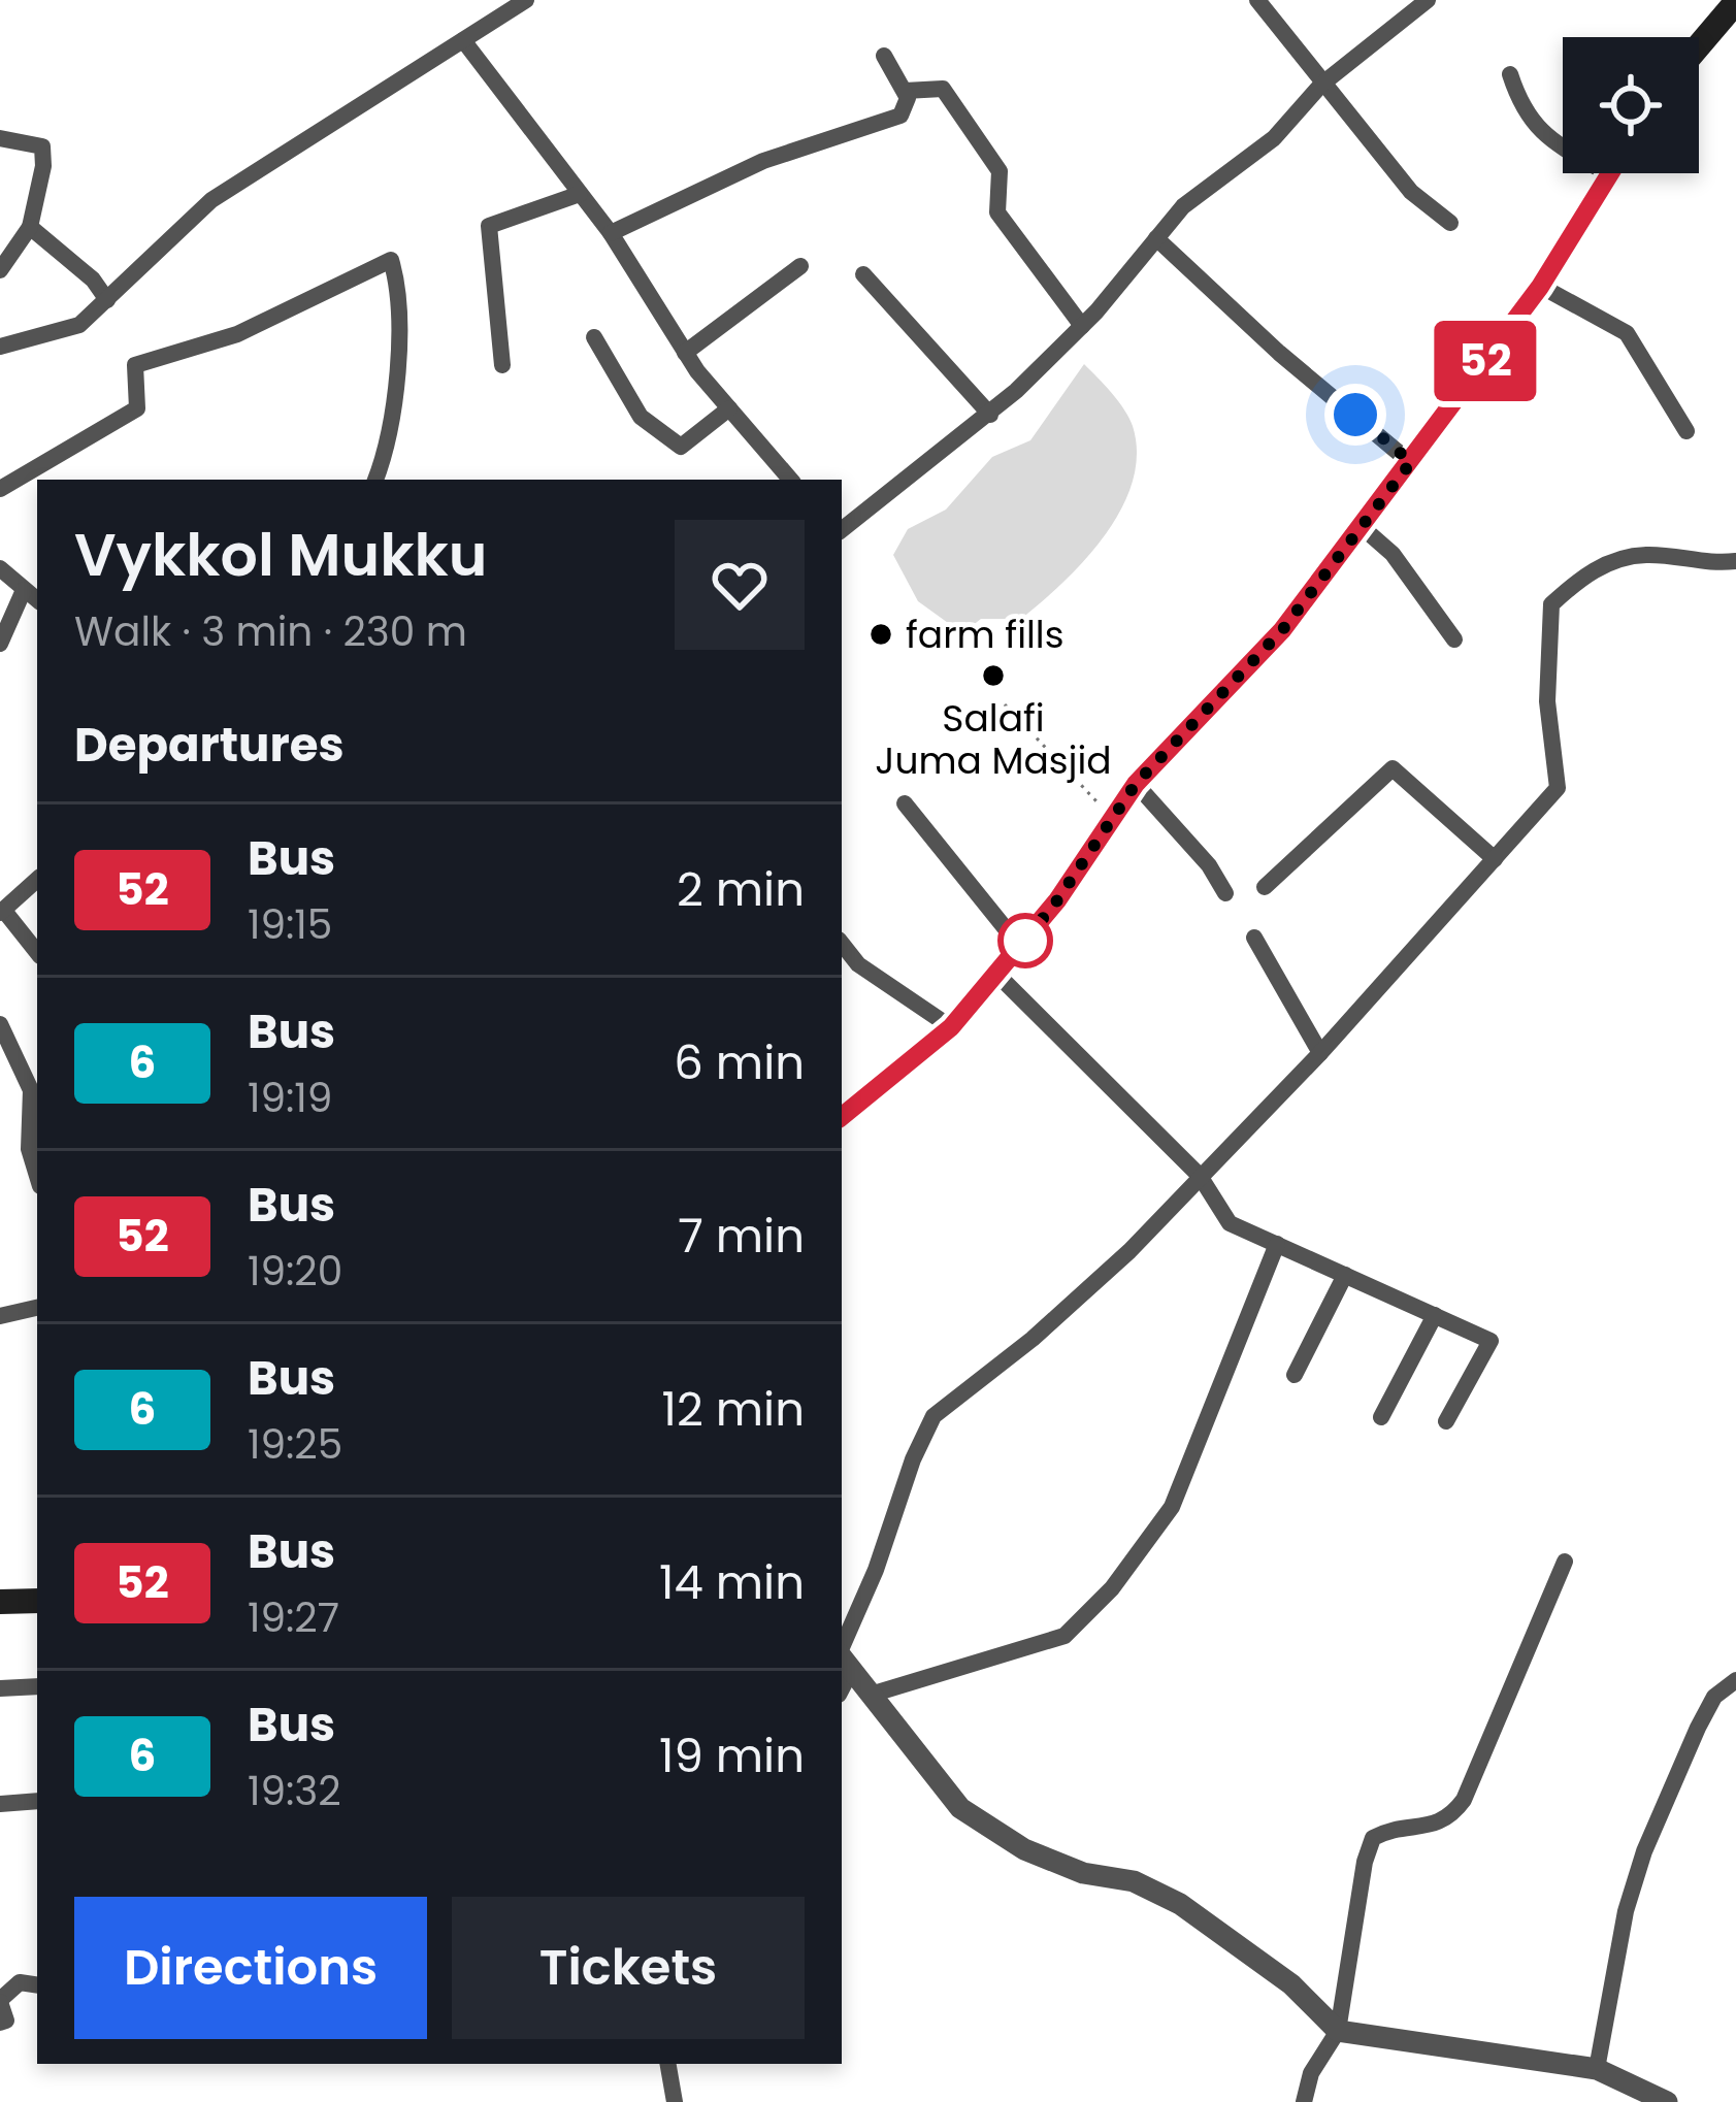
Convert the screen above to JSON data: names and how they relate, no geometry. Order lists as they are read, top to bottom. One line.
{"places":["farm fills","Salafi Juma Masjid"],"lines":["bus line 52"],"page":{"on_map":"52","heading":[["Vykkol Mukku","Walk · 3 min · 230 m"],"Departures"],"list":[{"mark":"52","name":"Bus","note":"19:15","value":"2 min"},{"mark":"6","name":"Bus","note":"19:19","value":"6 min"},{"mark":"52","name":"Bus","note":"19:20","value":"7 min"},{"mark":"6","name":"Bus","note":"19:25","value":"12 min"},{"mark":"52","name":"Bus","note":"19:27","value":"14 min"},{"mark":"6","name":"Bus","note":"19:32","value":"19 min"}],"buttons":["Directions","Tickets"]}}
